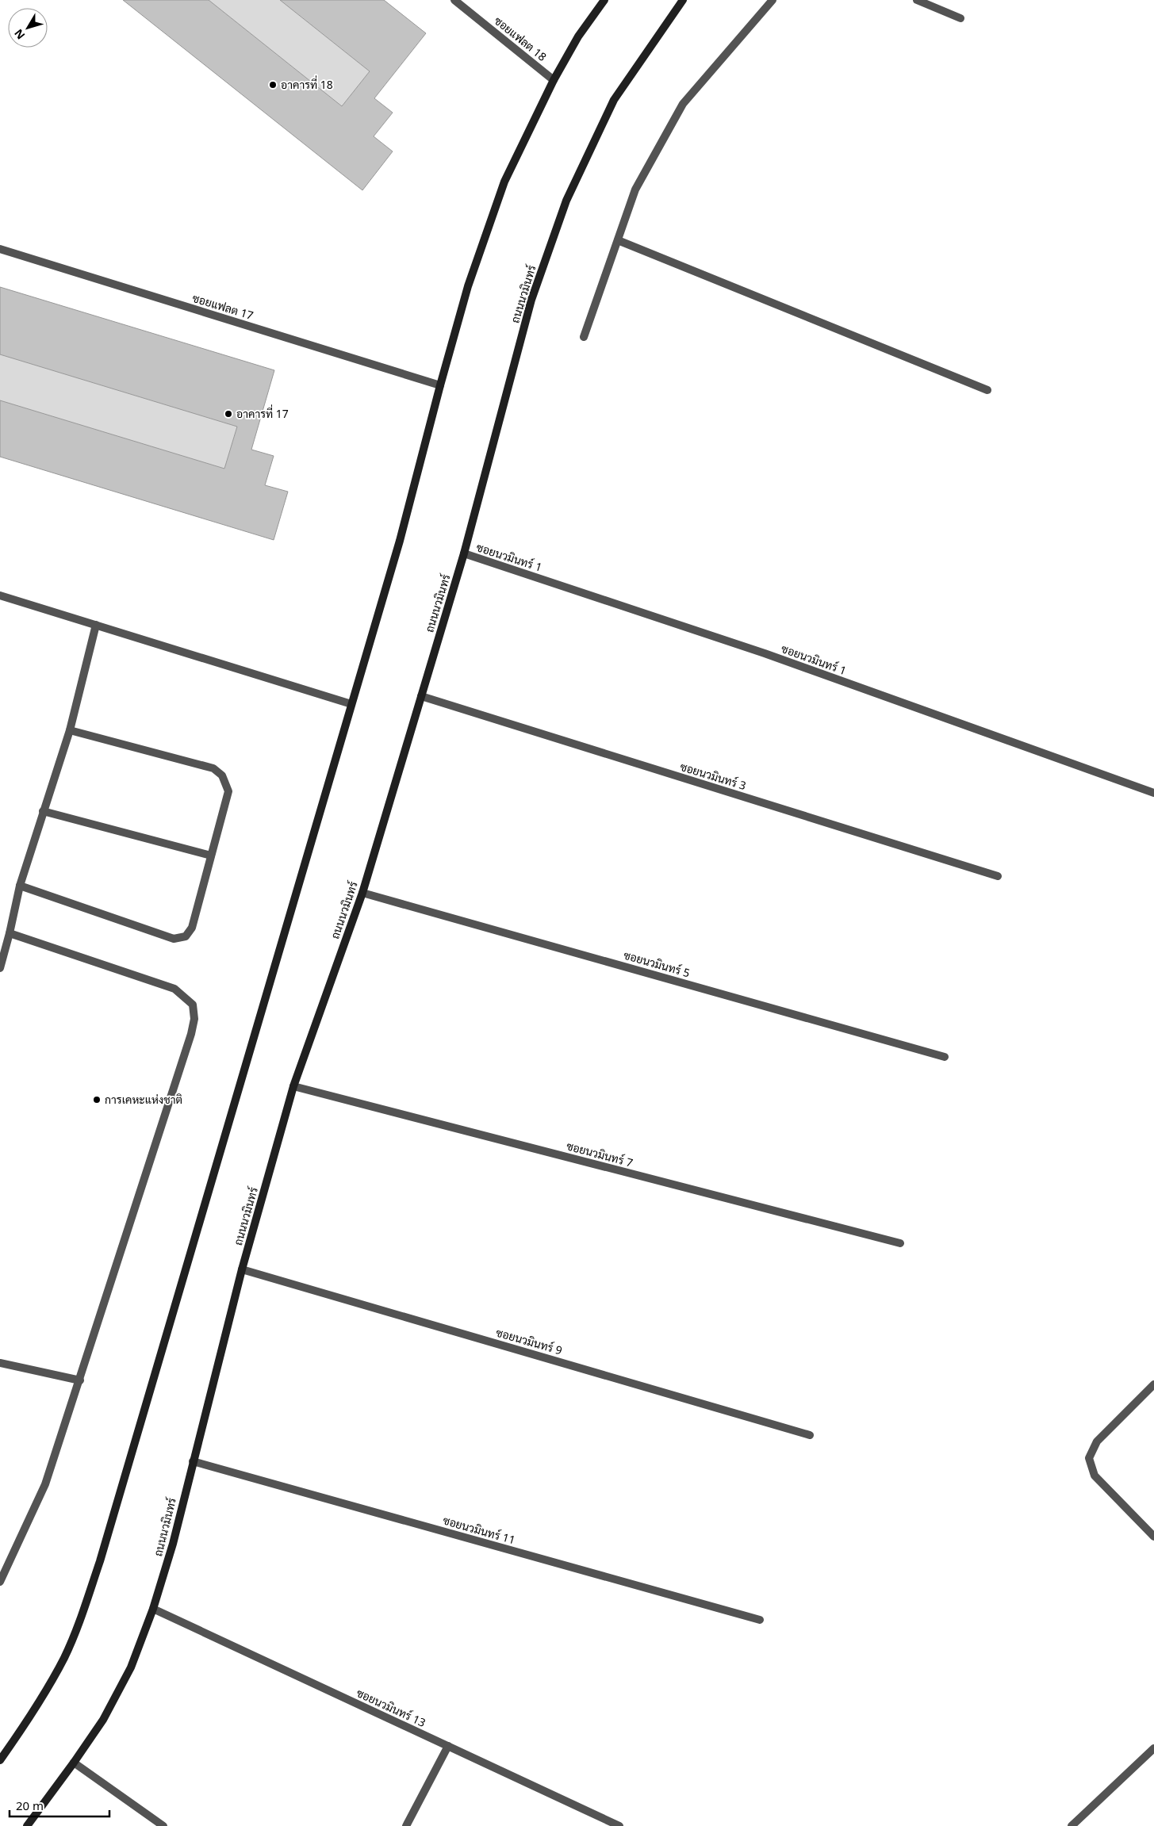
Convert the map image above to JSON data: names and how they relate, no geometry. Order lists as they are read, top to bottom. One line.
{"streets":{"main road":["ถนนนวมินทร์"],"street":["ซอยแฟลต 18","ซอยแฟลต 17","ซอยนวมินทร์ 1","ซอยนวมินทร์ 3","ซอยนวมินทร์ 5","ซอยนวมินทร์ 7","ซอยนวมินทร์ 9","ซอยนวมินทร์ 11","ซอยนวมินทร์ 13"]},"crossings":[["ถนนนวมินทร์","ซอยนวมินทร์ 1"],["ถนนนวมินทร์","ซอยนวมินทร์ 3"],["ถนนนวมินทร์","ซอยนวมินทร์ 5"],["ถนนนวมินทร์","ซอยนวมินทร์ 7"],["ถนนนวมินทร์","ซอยนวมินทร์ 9"],["ถนนนวมินทร์","ซอยนวมินทร์ 11"],["ถนนนวมินทร์","ซอยนวมินทร์ 13"]],"places":["อาคารที่ 18","อาคารที่ 17","การเคหะแห่งชาติ"],"scale_bar":"20 m","north":"bottom left"}
